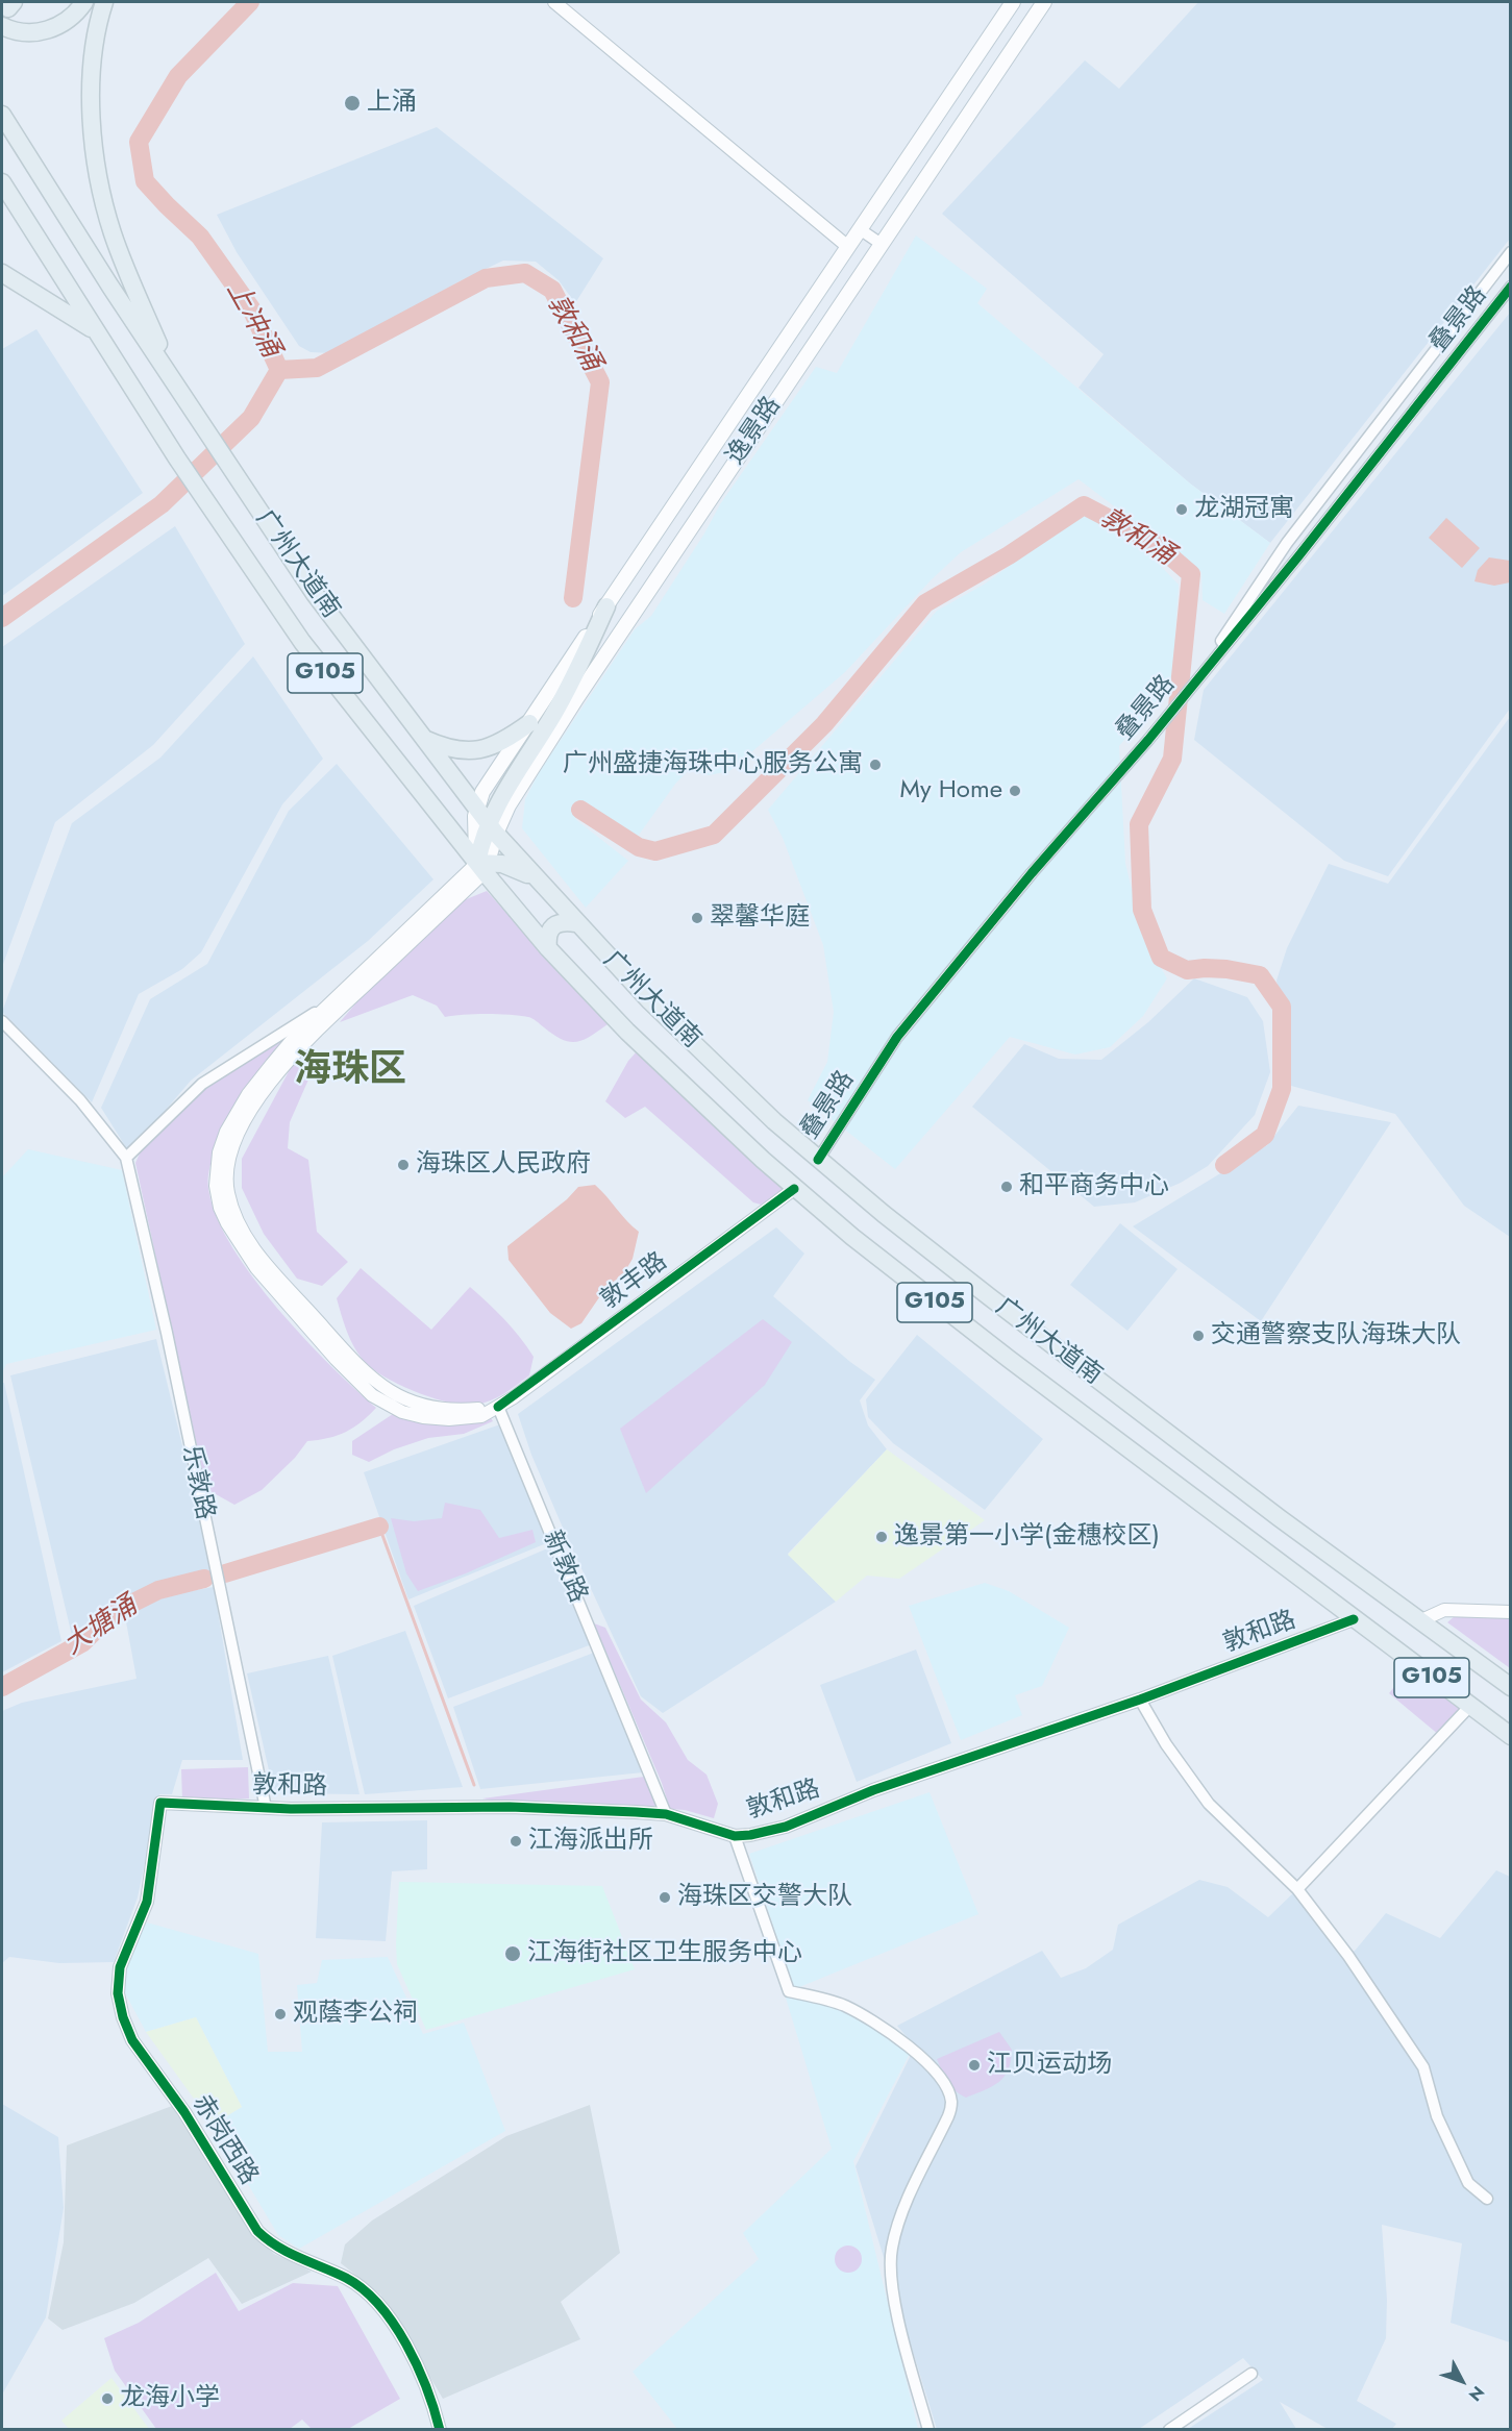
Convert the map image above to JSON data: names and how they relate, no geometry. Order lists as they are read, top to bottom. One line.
{"streets":{"highway":["广州大道南","G105"],"main road":["逸景路"],"street":["叠景路","敦丰路","乐敦路","新敦路","敦和路","赤岗西路"]},"crossings":[["叠景路","广州大道南"],["逸景路","广州大道南"],["广州大道南","敦丰路"],["广州大道南","敦和路"],["敦丰路","新敦路"],["乐敦路","敦和路"],["新敦路","敦和路"],["敦和路","赤岗西路"]],"districts":["海珠区"],"water":["上冲涌","敦和涌","大塘涌"],"places":["上涌","龙湖冠寓","广州盛捷海珠中心服务公寓","My Home","翠馨华庭","海珠区人民政府","和平商务中心","交通警察支队海珠大队","逸景第一小学(金穗校区)","江海派出所","海珠区交警大队","江海街社区卫生服务中心","观蔭李公祠","江贝运动场","龙海小学"],"north":"bottom right"}
